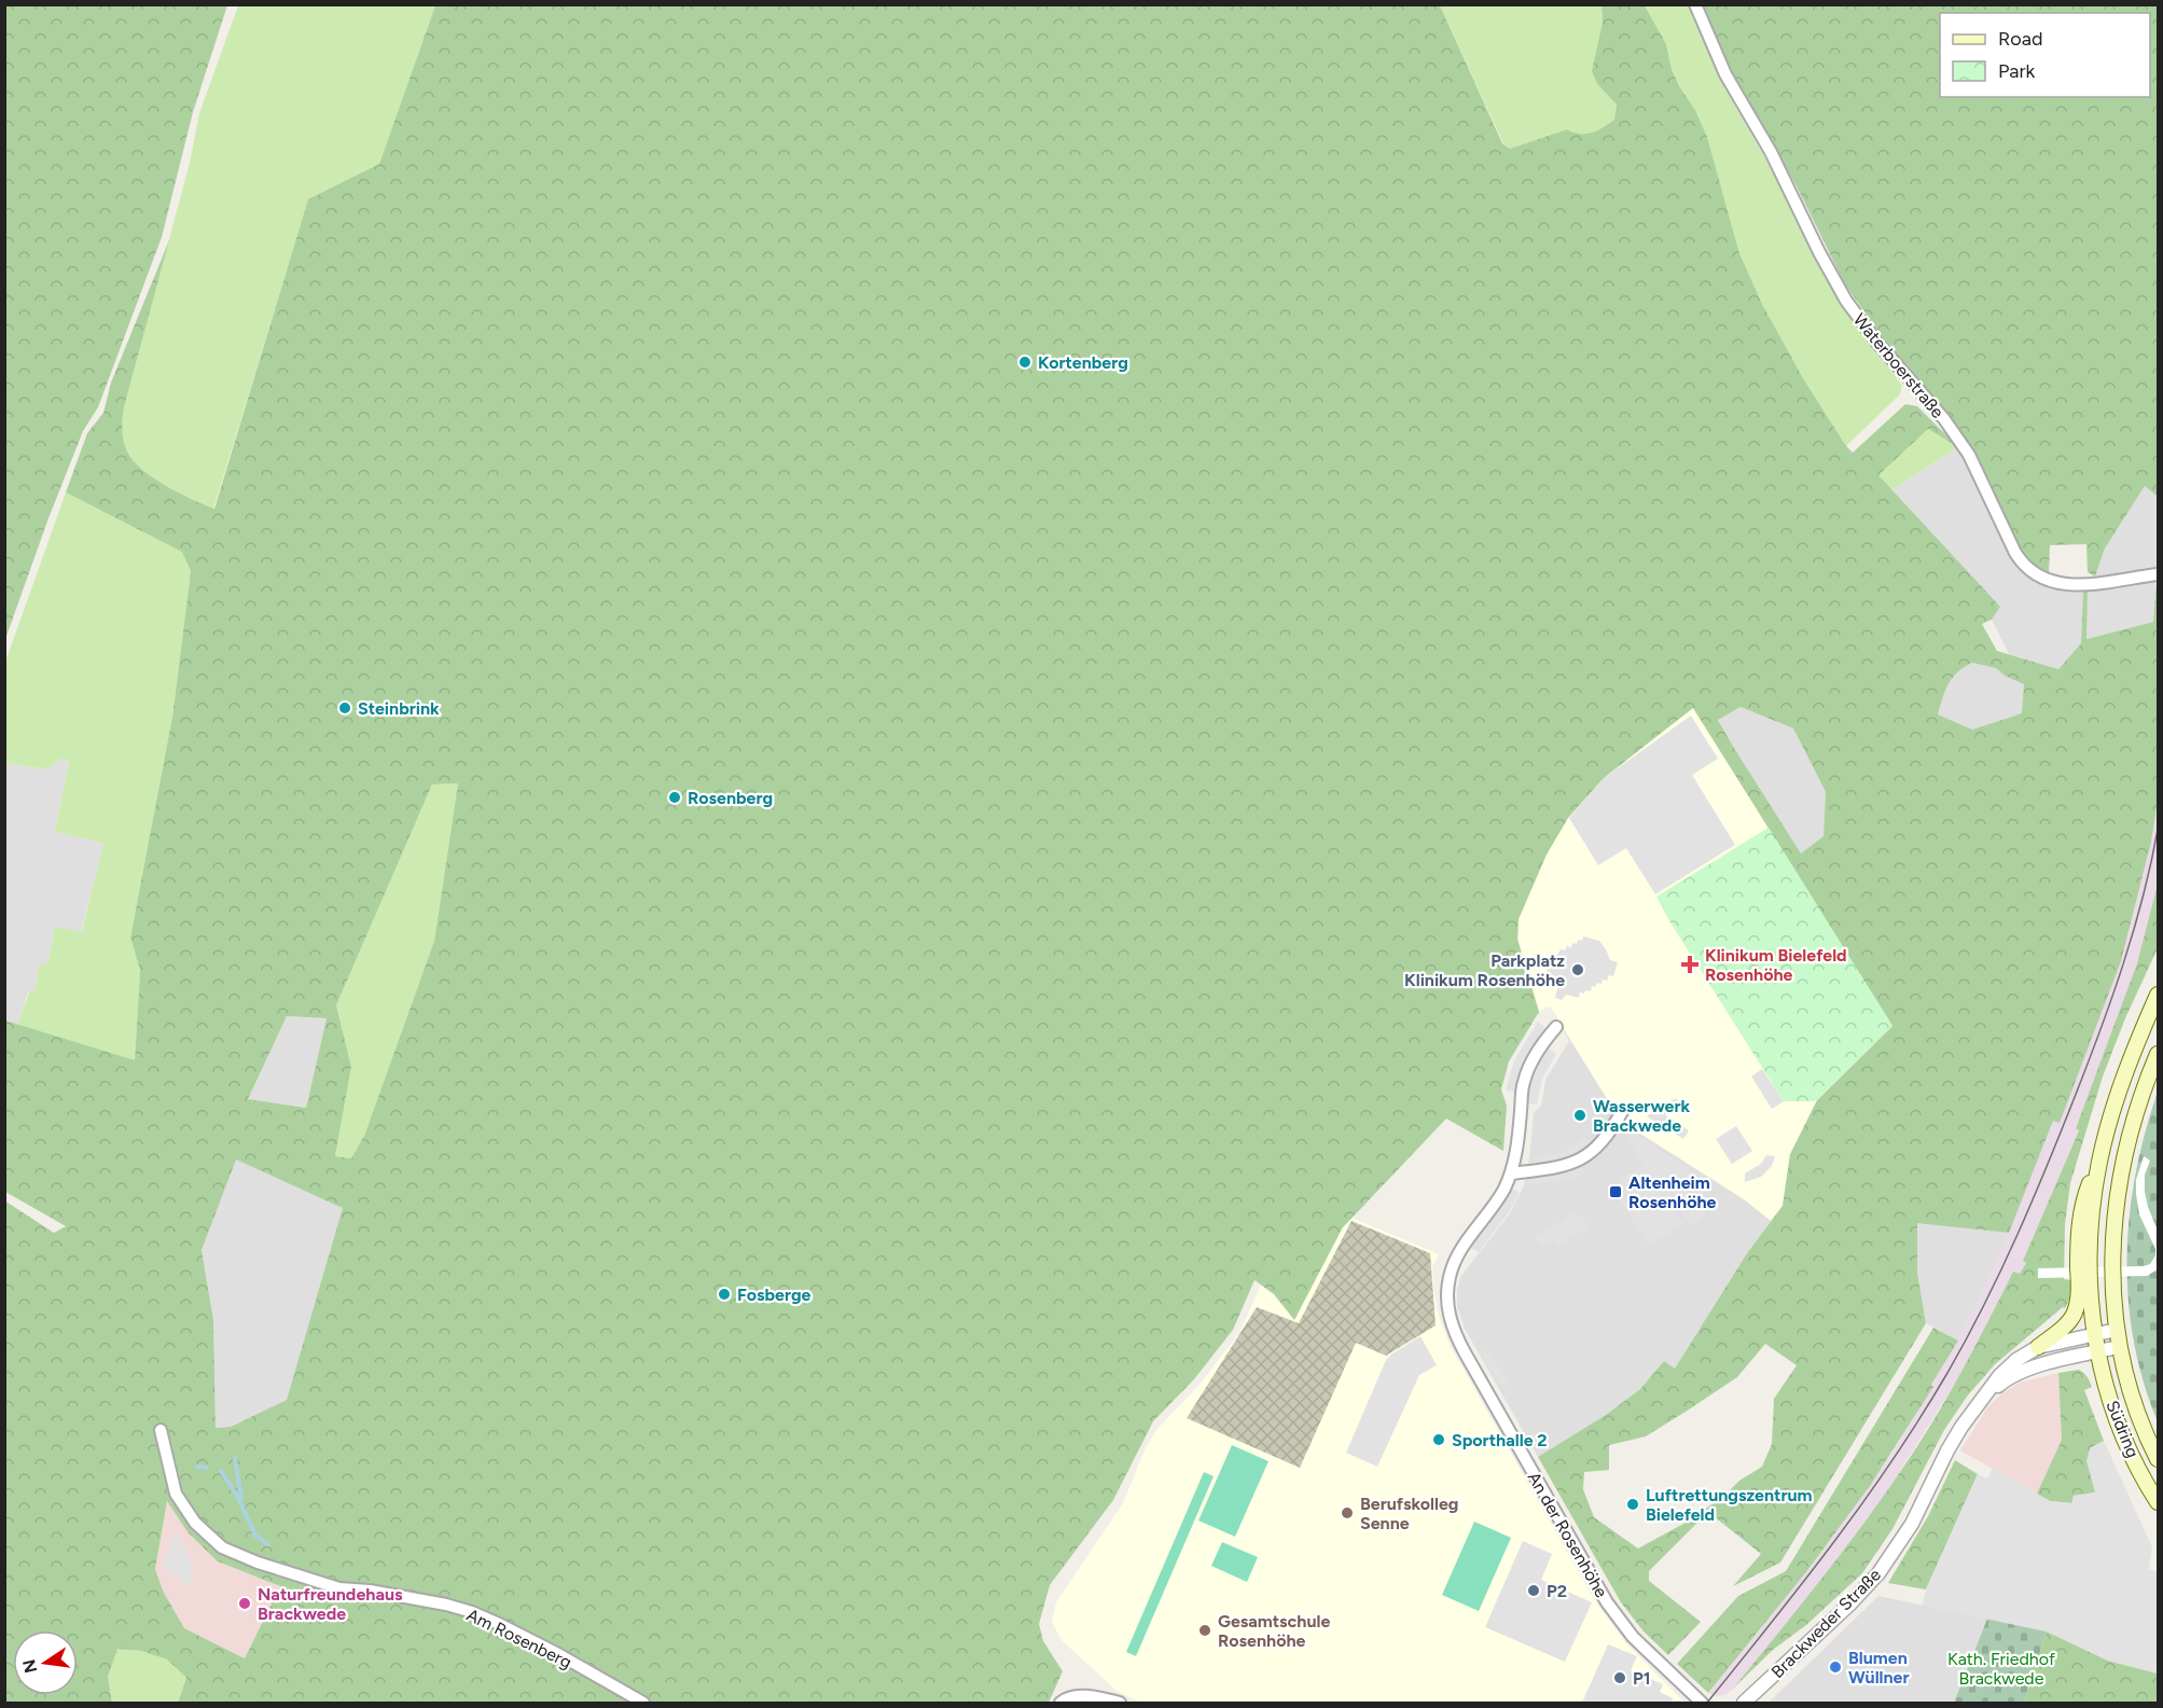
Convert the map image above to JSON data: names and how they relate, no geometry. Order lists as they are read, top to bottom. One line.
{"streets":{"main road":["Südring"],"street":["Waterboerstraße","An der Rosenhöhe","Brackweder Straße","Am Rosenberg"]},"crossings":[["Südring","Brackweder Straße"]],"parks":["Kath. Friedhof Brackwede"],"places":{"other":["Kortenberg","Steinbrink","Rosenberg","Parkplatz Klinikum Rosenhöhe","Wasserwerk Brackwede","Fosberge","Sporthalle 2","Luftrettungszentrum Bielefeld","Berufskolleg Senne","P2","Naturfreundehaus Brackwede","Gesamtschule Rosenhöhe","Blumen Wüllner","P1"],"health":["Klinikum Bielefeld Rosenhöhe"],"transit":["Altenheim Rosenhöhe"]},"legend":["Road","Park"],"north":"left"}
